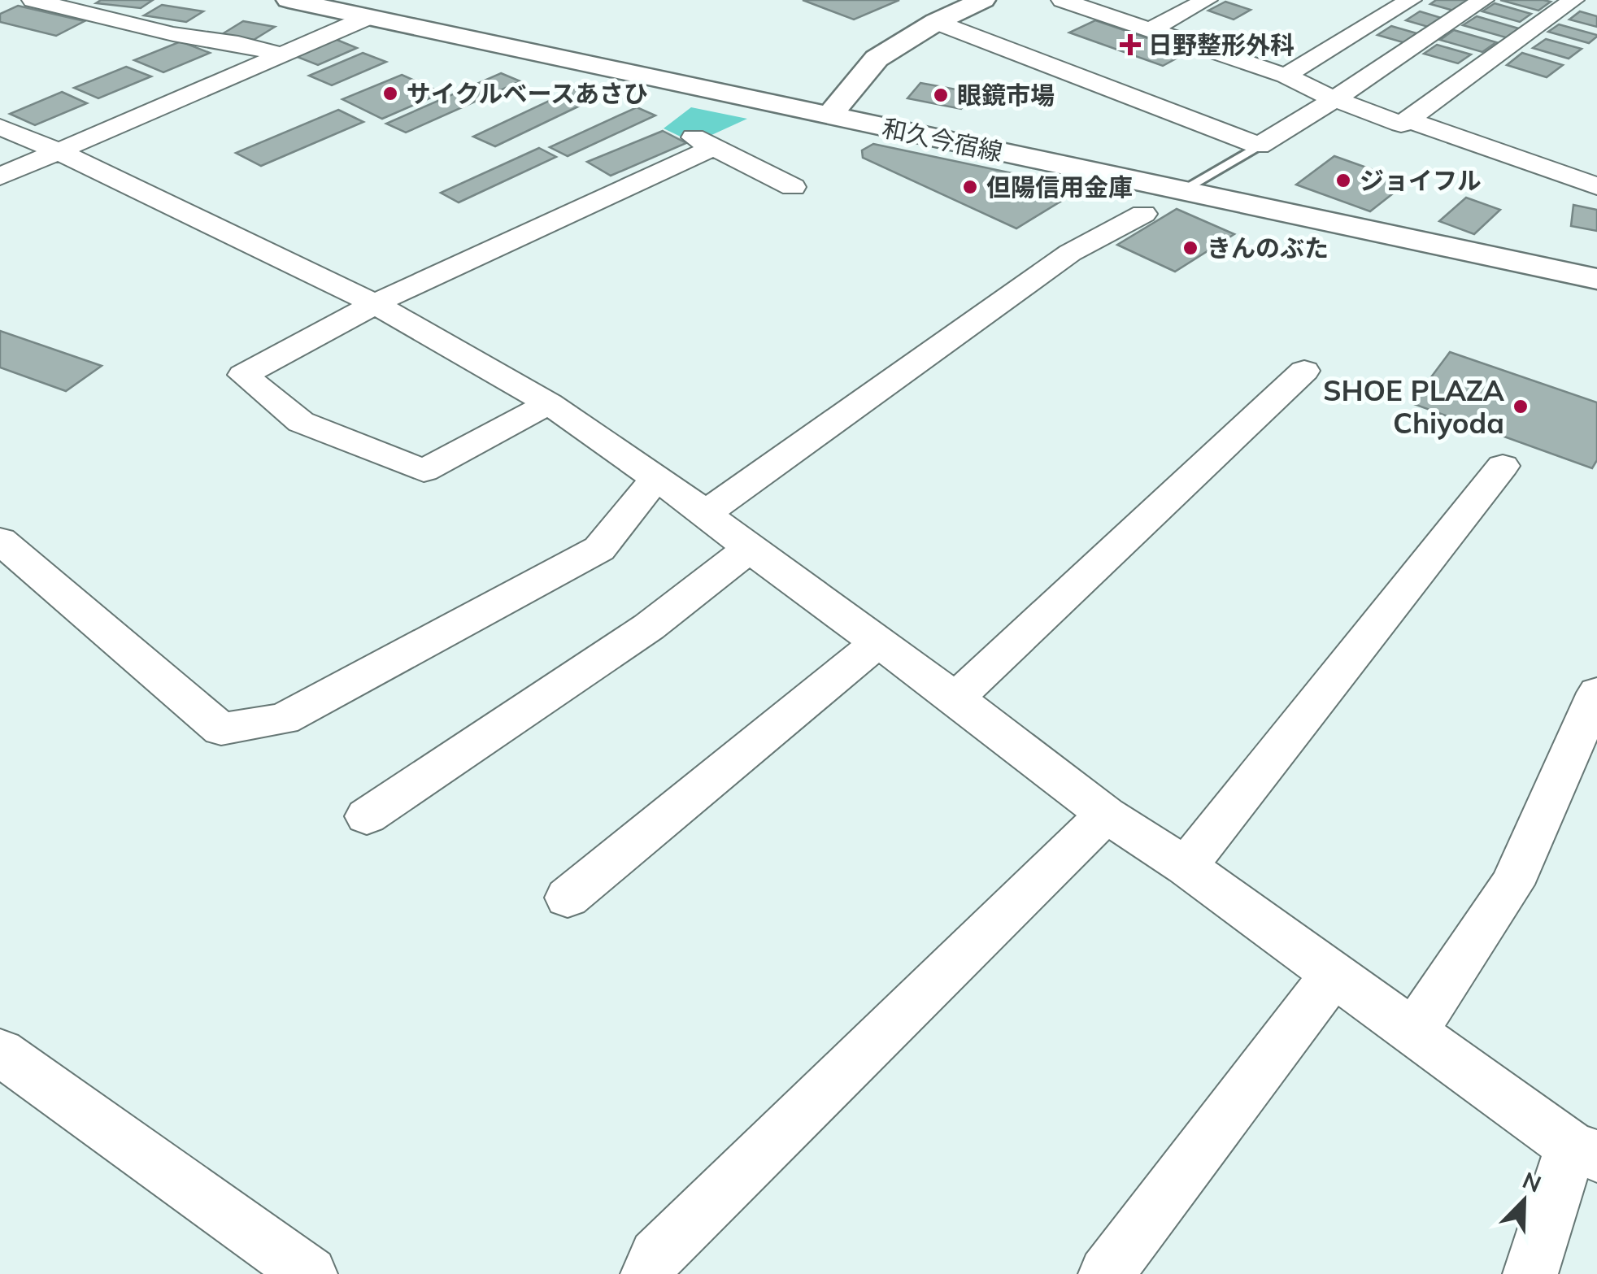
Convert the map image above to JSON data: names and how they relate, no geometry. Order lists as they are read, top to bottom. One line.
{"streets":{"main road":["和久今宿線"]},"places":{"health":["日野整形外科"],"other":["サイクルベースあさひ","眼鏡市場","ジョイフル","但陽信用金庫","きんのぶた","SHOE PLAZA Chiyoda"]},"north":"top right"}
